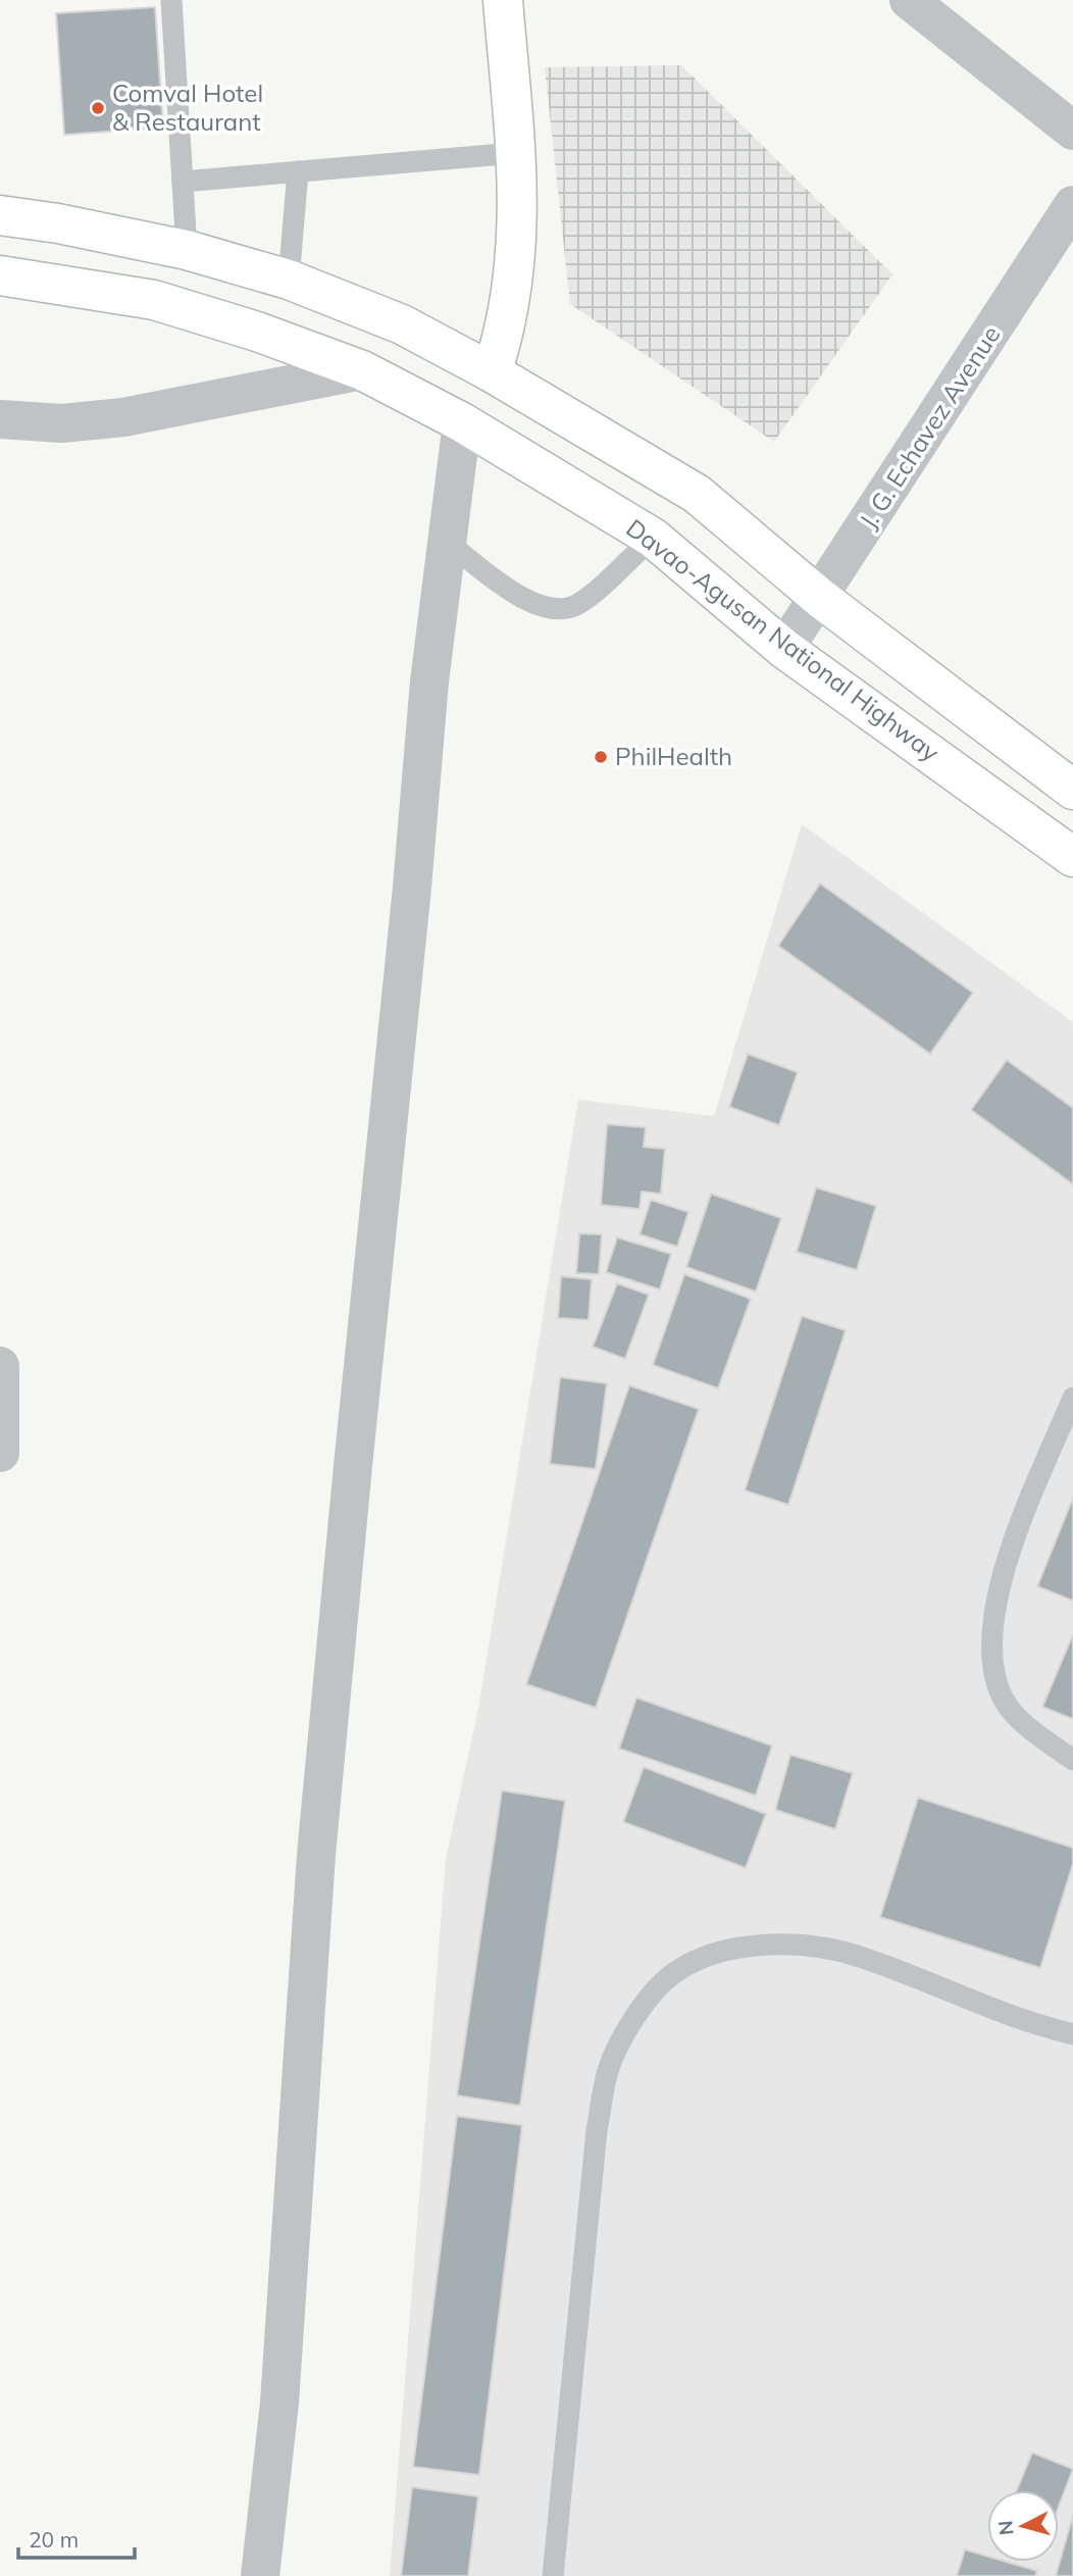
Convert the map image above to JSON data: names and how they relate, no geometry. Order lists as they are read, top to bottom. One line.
{"streets":{"main road":["Davao-Agusan National Highway"],"street":["J. G. Echavez Avenue"]},"crossings":[["J. G. Echavez Avenue","Davao-Agusan National Highway"]],"places":["Comval Hotel & Restaurant","PhilHealth"],"scale_bar":"20 m","north":"left"}
